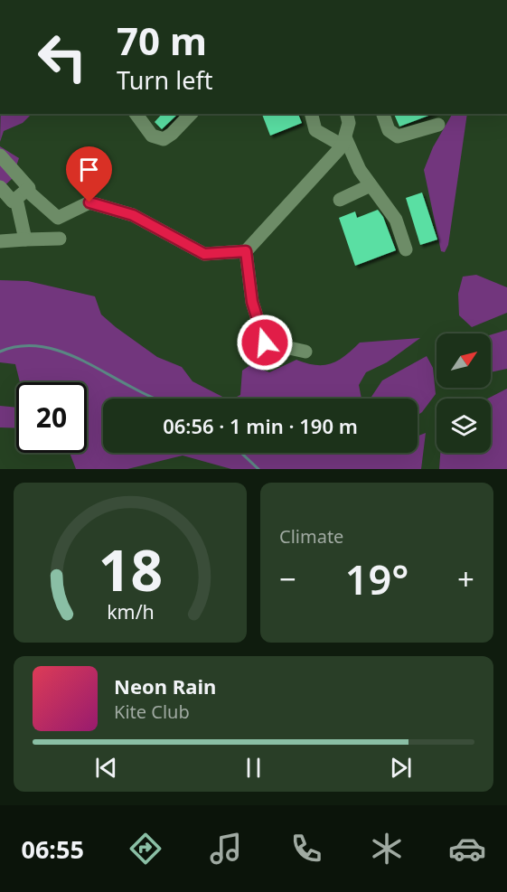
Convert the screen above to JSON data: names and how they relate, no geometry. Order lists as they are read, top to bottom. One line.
{"north":"top right","page":{"turn":["70 m","Turn left"],"limit":"20","trip":"06:56 · 1 min · 190 m","tile":"Climate","heat":["−","19°","+"],"song":["Neon Rain","Kite Club"],"tabs":"06:55","gauge":["18","km/h"]}}
